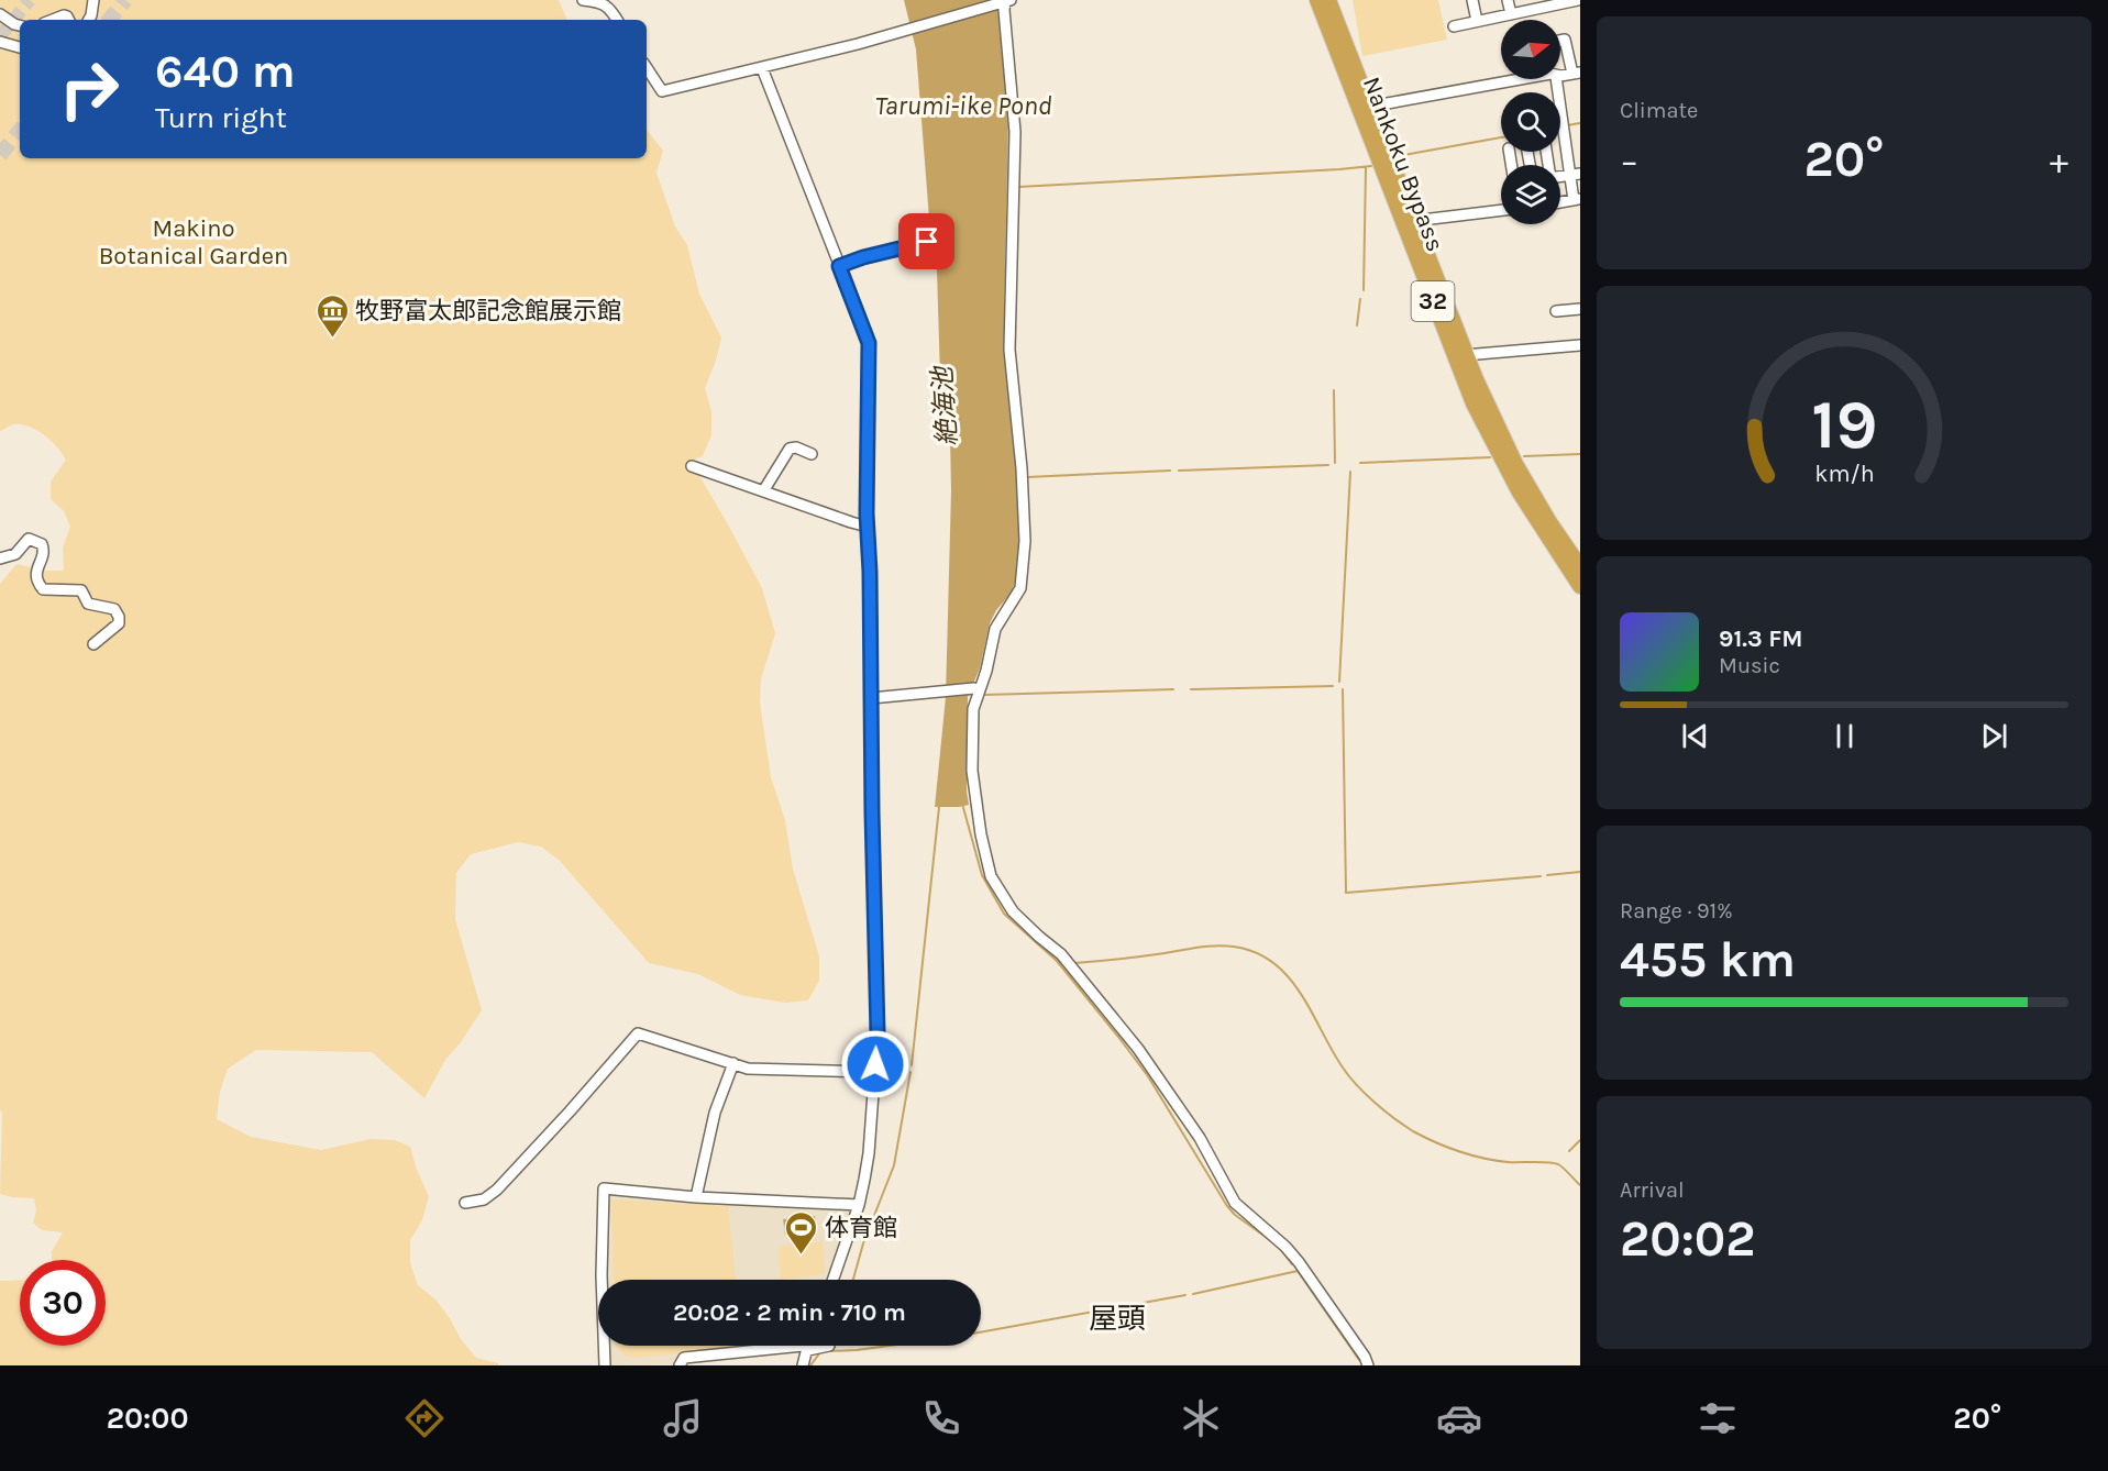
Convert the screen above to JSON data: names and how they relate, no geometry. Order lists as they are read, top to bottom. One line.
{"streets":{"highway":["Nankoku Bypass","32"]},"districts":["屋頭"],"water":["Tarumi-ike Pond","絶海池"],"parks":["Makino Botanical Garden"],"places":{"museum":["牧野富太郎記念館展示館"],"sports":["体育館"]},"north":"right","page":{"tile":["Climate",["Range · 91%","455 km"],["Arrival","20:02"]],"turn":["640 m","Turn right"],"heat":["−","20°","+"],"song":["91.3 FM","Music"],"limit":"30","trip":"20:02 · 2 min · 710 m","tabs":["20:00","20°"],"gauge":["19","km/h"]}}
